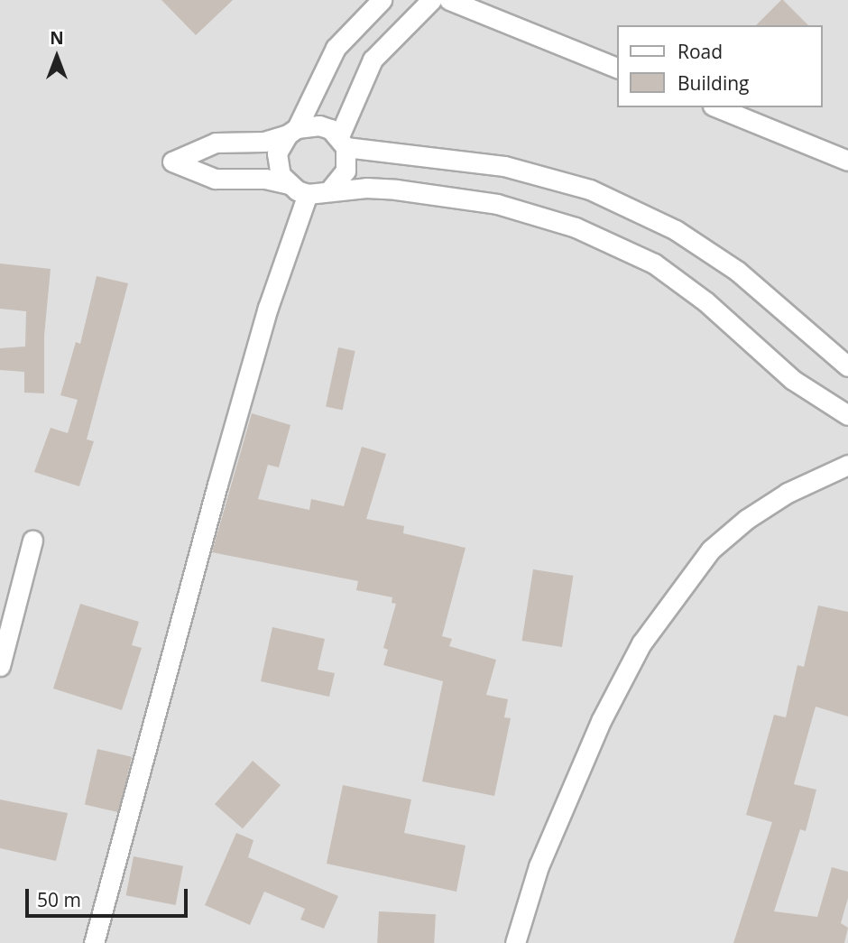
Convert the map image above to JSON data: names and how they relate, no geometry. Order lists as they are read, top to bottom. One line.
{"legend":["Road","Building"],"scale_bar":"50 m","north":"top"}
